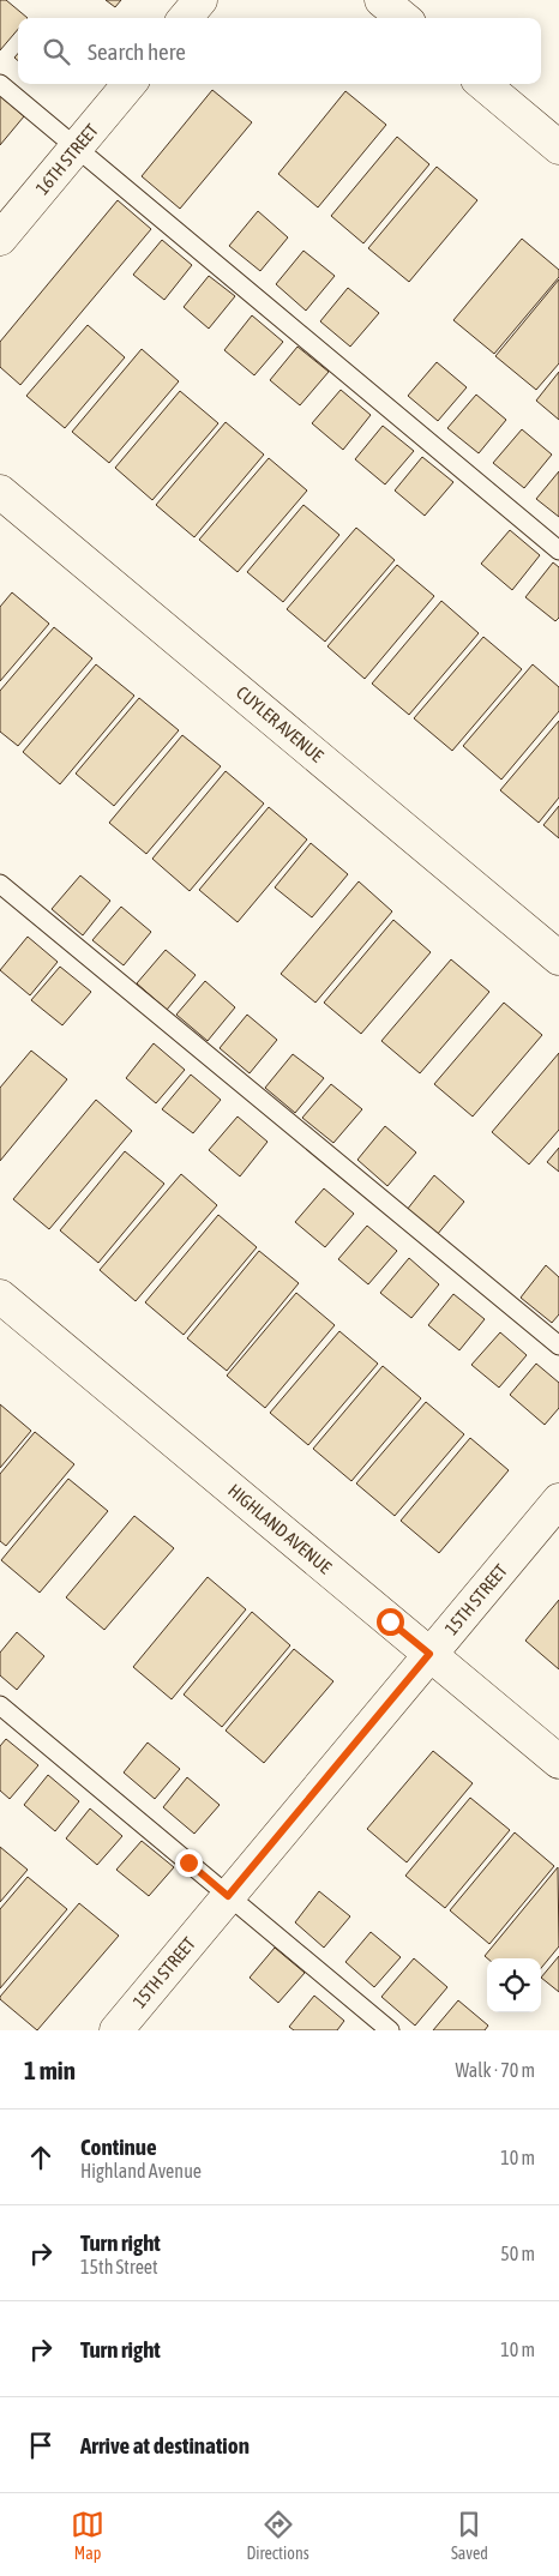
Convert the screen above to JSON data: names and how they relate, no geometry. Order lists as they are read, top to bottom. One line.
{"streets":{"street":["16TH STREET","CUYLER AVENUE","HIGHLAND AVENUE","15TH STREET"]},"crossings":[["HIGHLAND AVENUE","15TH STREET"]],"page":{"search":"Search here","heading":["1 min","Walk · 70 m"],"list":[["Continue","Highland Avenue","10 m"],["Turn right","15th Street","50 m"],["Turn right","10 m"],"Arrive at destination"],"nav":["Map","Directions","Saved"]}}
